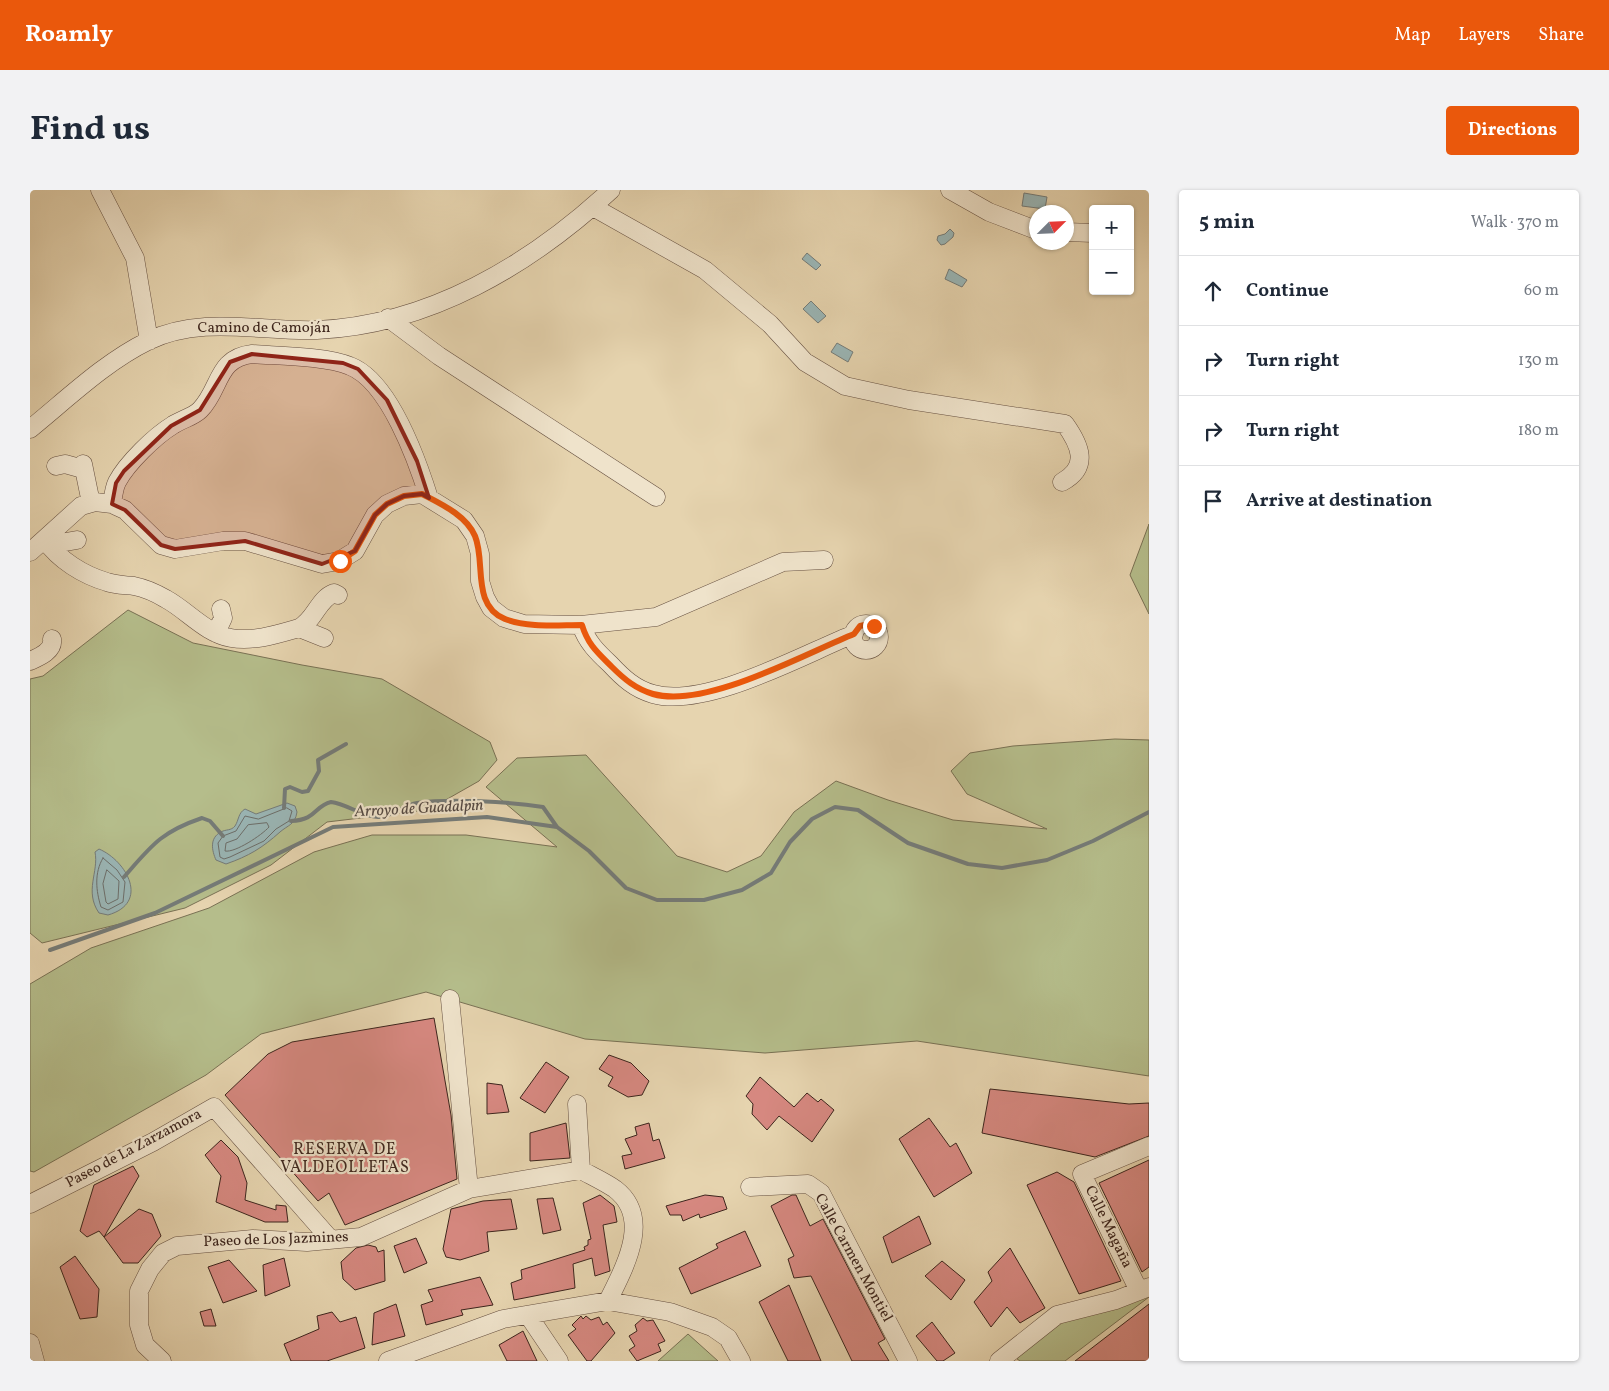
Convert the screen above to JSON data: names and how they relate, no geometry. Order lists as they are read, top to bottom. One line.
{"streets":{"street":["Camino de Camoján","Paseo de La Zarzamora","Calle Magaña","Paseo de Los Jazmines","Calle Carmen Montiel"]},"crossings":[["Paseo de La Zarzamora","Paseo de Los Jazmines"]],"districts":["RESERVA DE VALDEOLLETAS"],"water":["Arroyo de Guadalpin"],"north":"top right","page":{"header":"Roamly","nav":["Map","Layers","Share"],"title":"Find us","buttons":"Directions","heading":["5 min","Walk · 370 m"],"map_buttons":["+","−"],"list":[["Continue","60 m"],["Turn right","130 m"],["Turn right","180 m"],"Arrive at destination"]}}
